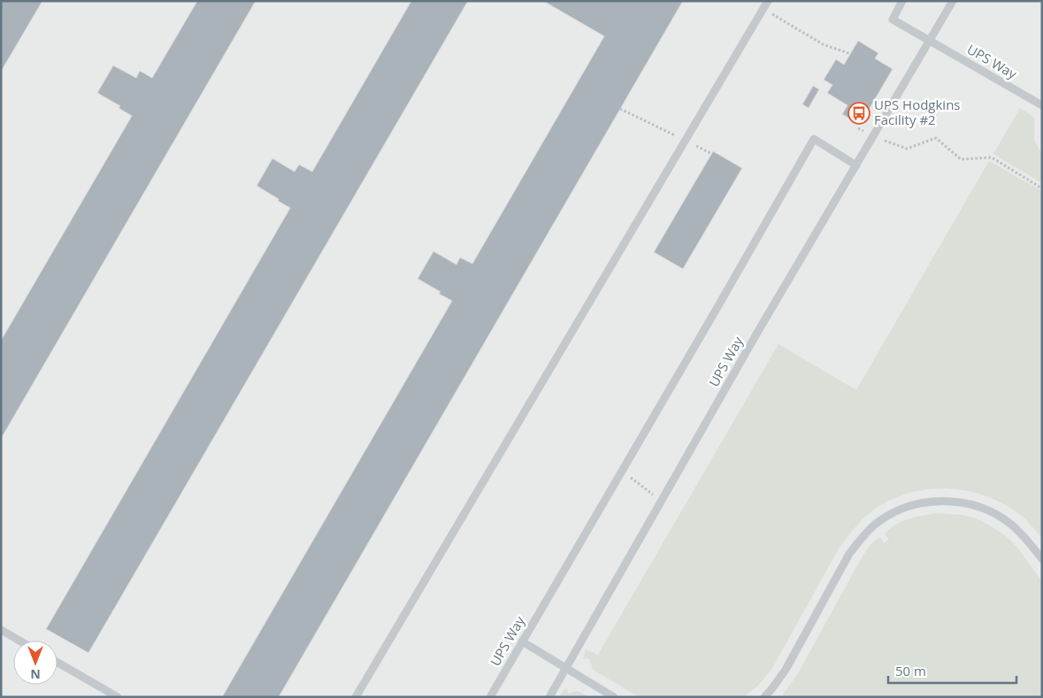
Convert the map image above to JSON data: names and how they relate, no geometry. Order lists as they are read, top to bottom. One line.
{"streets":{"lane":["UPS Way"]},"places":{"bus stop":["UPS Hodgkins Facility #2"]},"scale_bar":"50 m","north":"bottom"}
